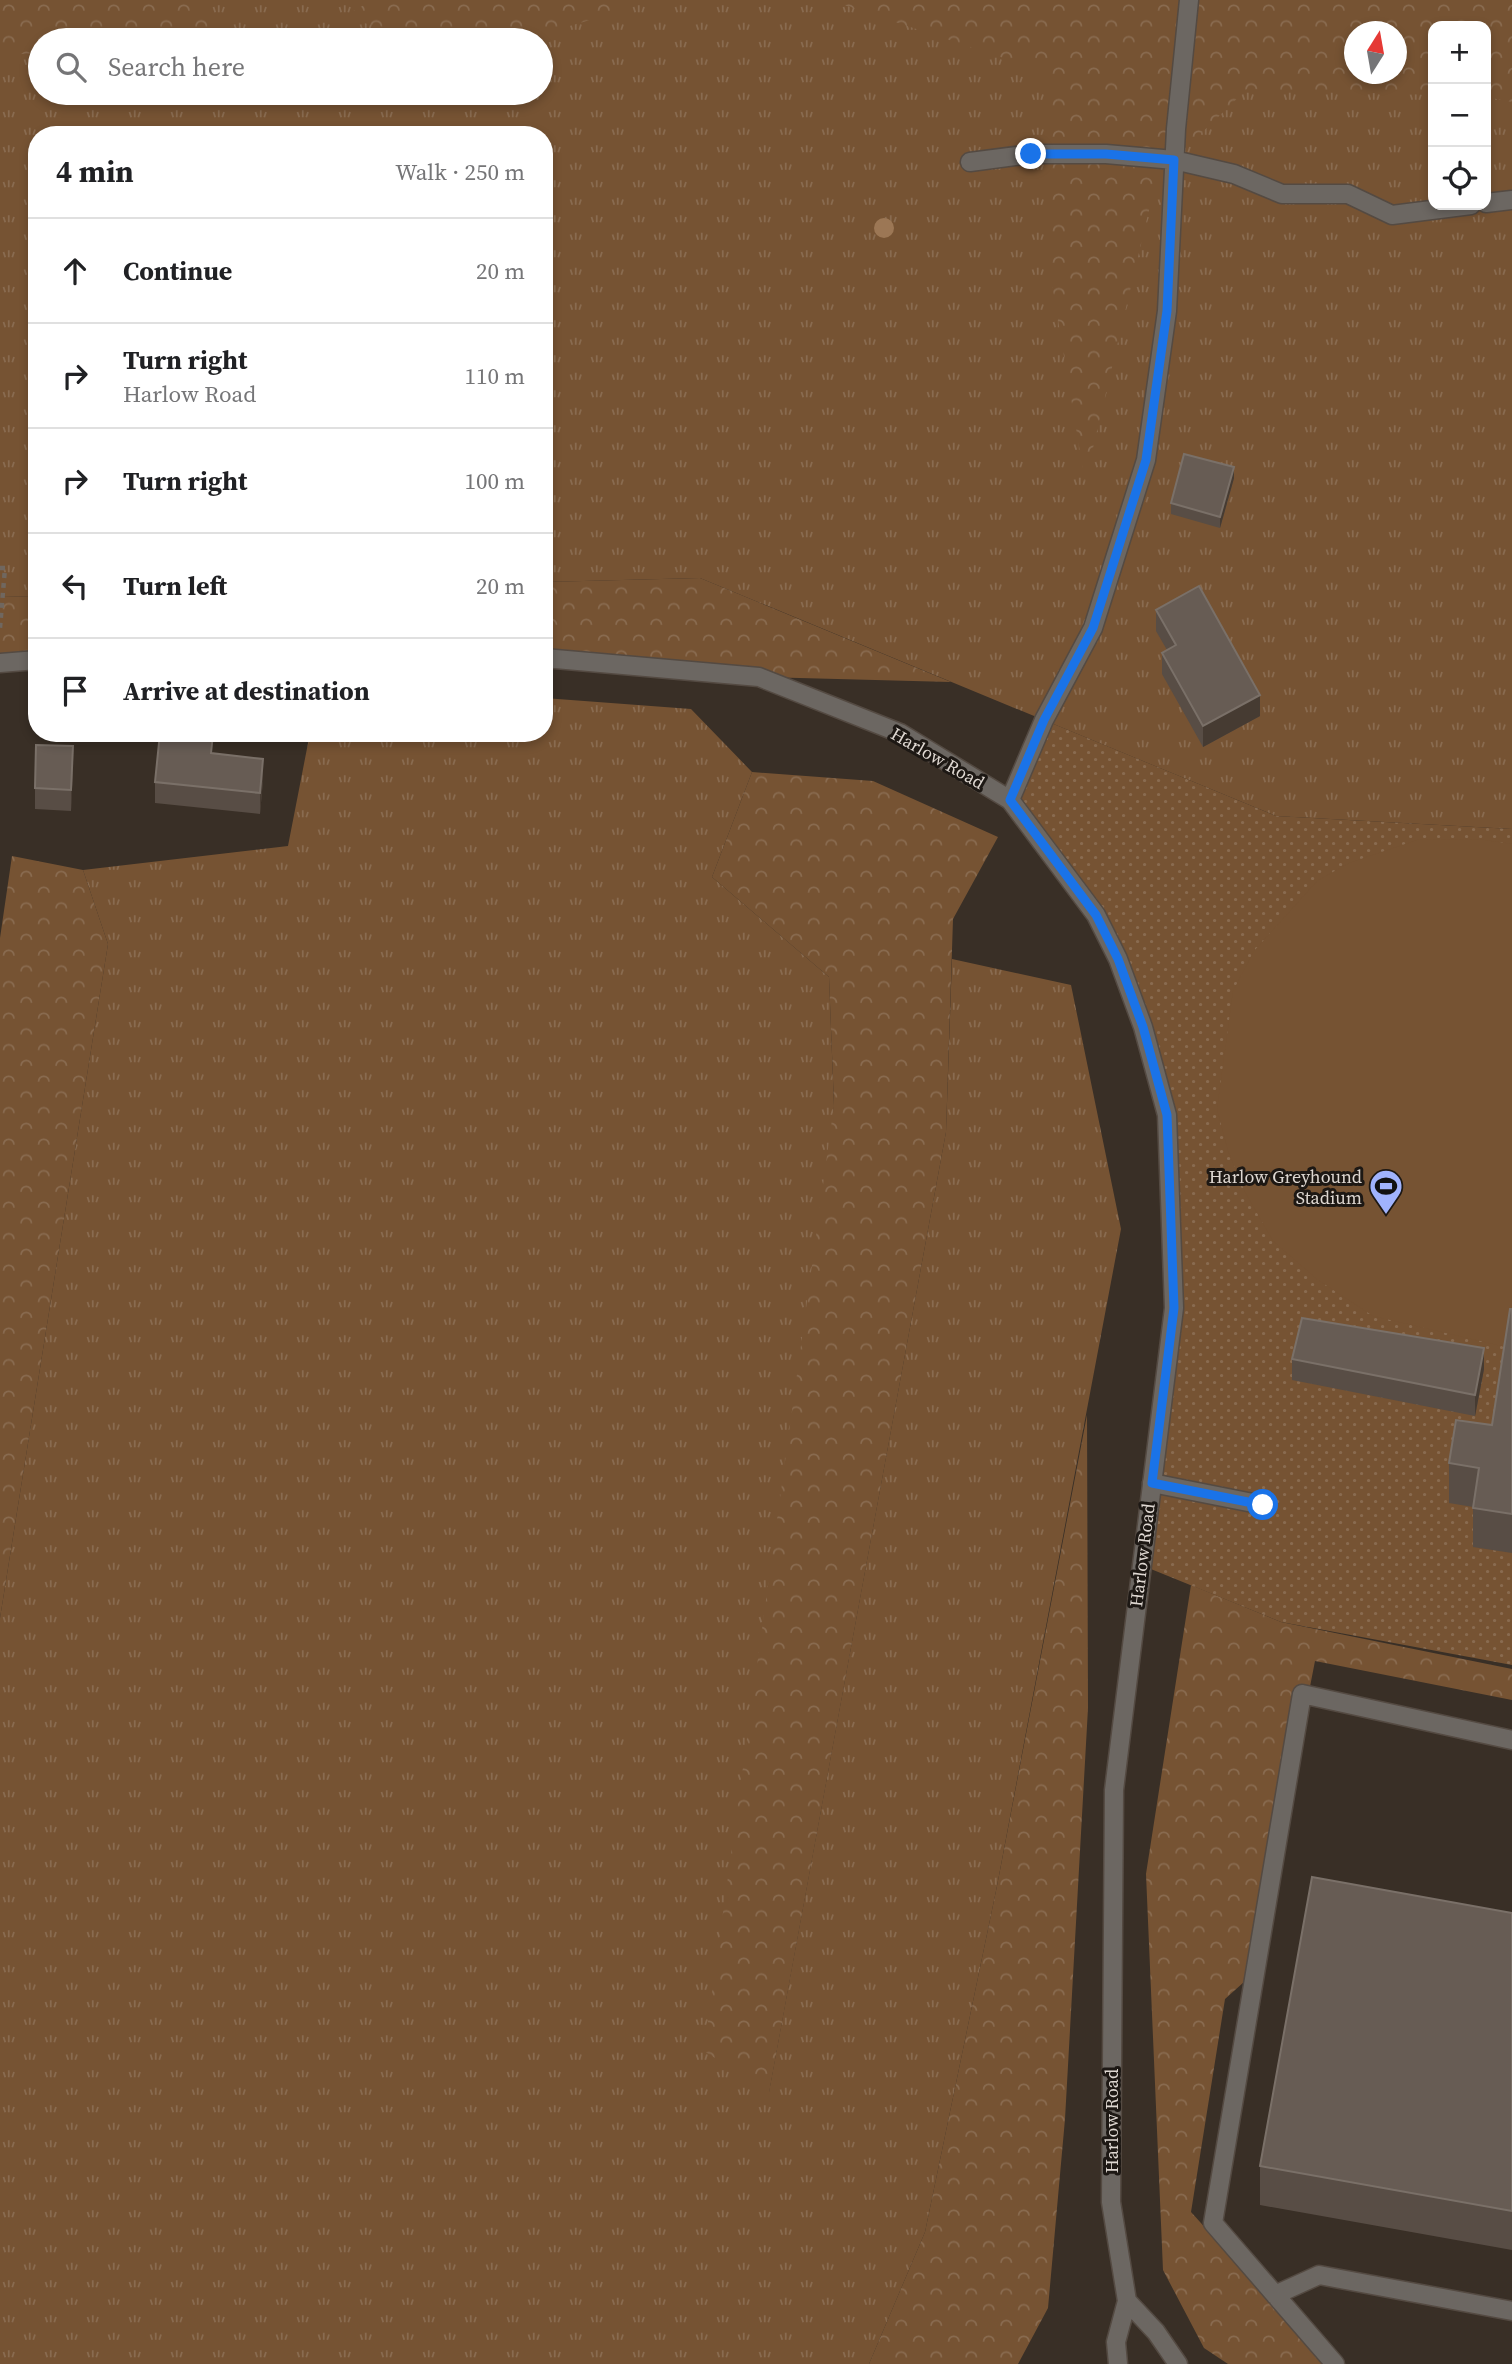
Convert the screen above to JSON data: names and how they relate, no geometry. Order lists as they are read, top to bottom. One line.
{"streets":{"street":["Harlow Road"]},"places":{"sports":["Harlow Greyhound Stadium"]},"north":"top","page":{"map_buttons":["+","−"],"search":"Search here","heading":["4 min","Walk · 250 m"],"list":[["Continue","20 m"],["Turn right","Harlow Road","110 m"],["Turn right","100 m"],["Turn left","20 m"],"Arrive at destination"]}}
